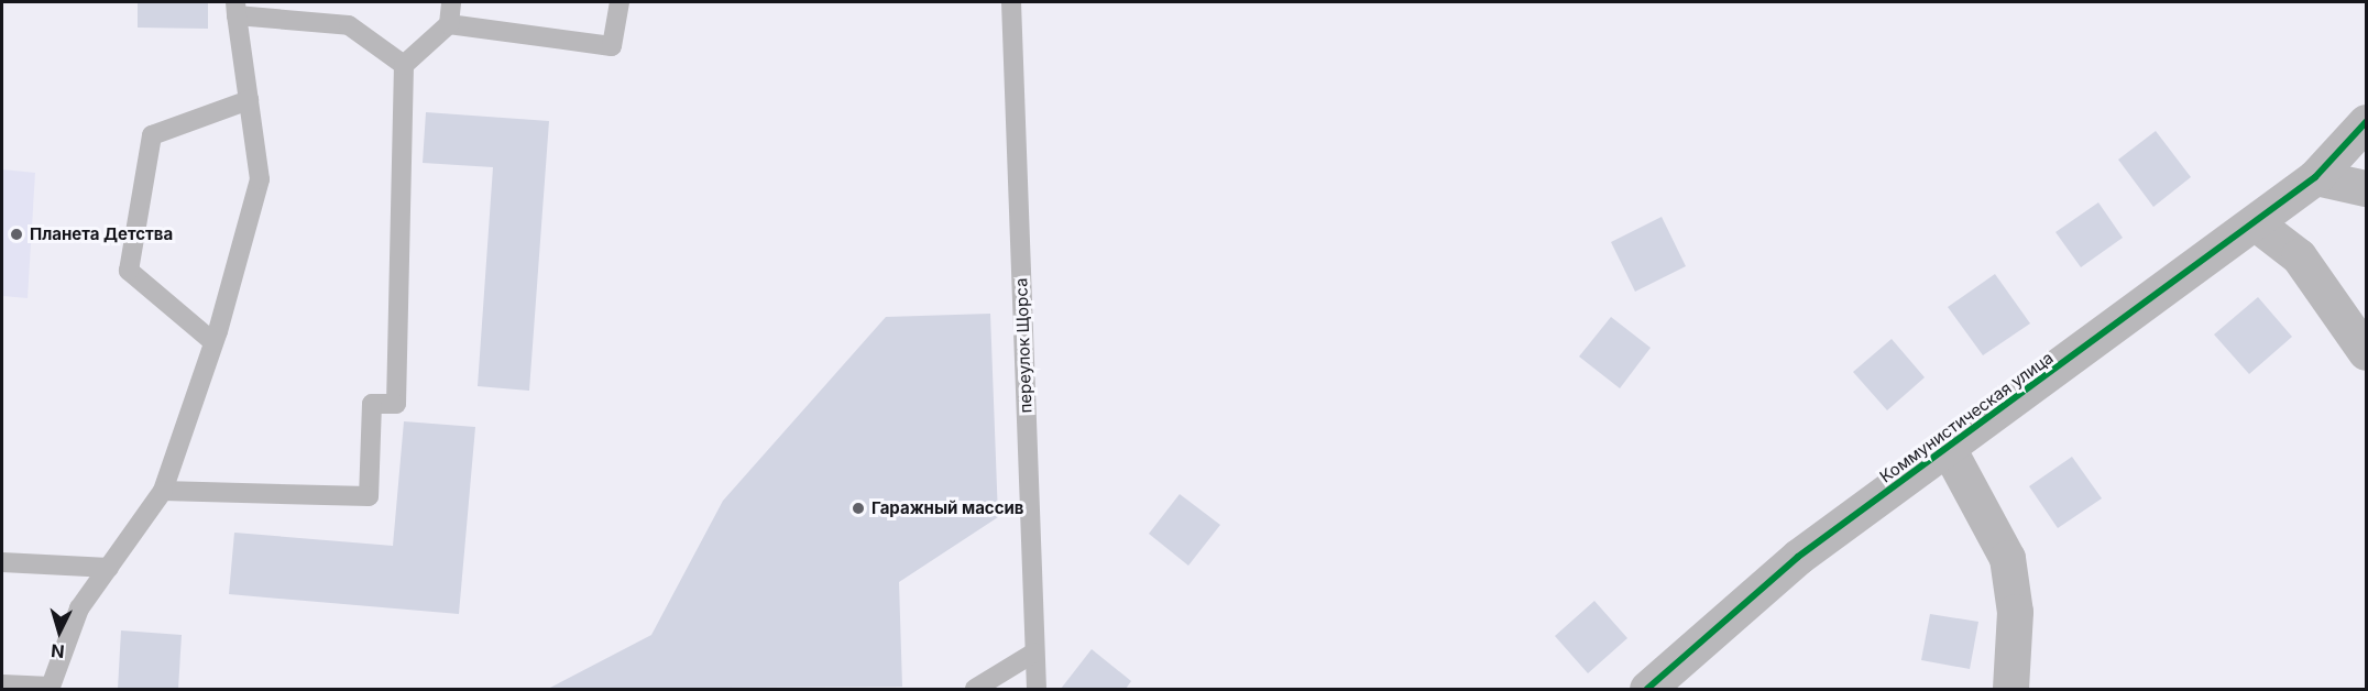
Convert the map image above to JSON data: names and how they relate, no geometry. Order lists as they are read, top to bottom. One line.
{"streets":{"street":["Коммунистическая улица"],"lane":["переулок Щорса"]},"places":["Планета Детства","Гаражный массив"],"north":"bottom"}
